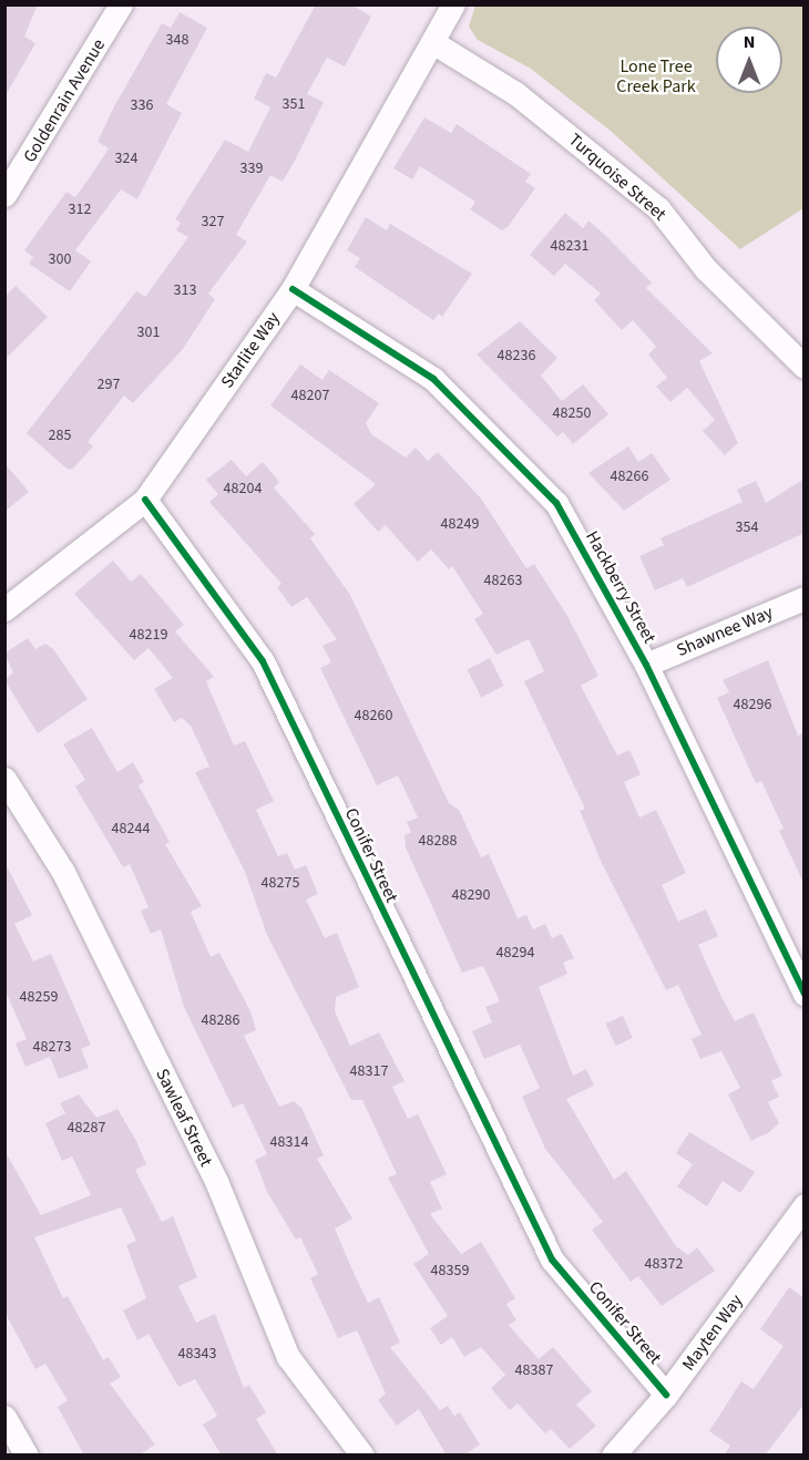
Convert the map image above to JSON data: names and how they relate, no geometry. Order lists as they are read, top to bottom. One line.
{"streets":{"street":["Goldenrain Avenue","Turquoise Street","Starlite Way","Hackberry Street","Shawnee Way","Conifer Street","Sawleaf Street","Mayten Way"]},"crossings":[["Turquoise Street","Starlite Way"],["Starlite Way","Hackberry Street"],["Starlite Way","Conifer Street"],["Hackberry Street","Shawnee Way"],["Conifer Street","Mayten Way"]],"parks":["Lone Tree Creek Park"],"house_numbers":["348","351","336","324","339","312","327","48231","300","313","301","48236","297","48207","48250","285","48266","48204","48249","354","48263","48219","48296","48260","48244","48288","48275","48290","48294","48259","48286","48273","48317","48287","48314","48372","48359","48343","48387"],"north":"top"}
